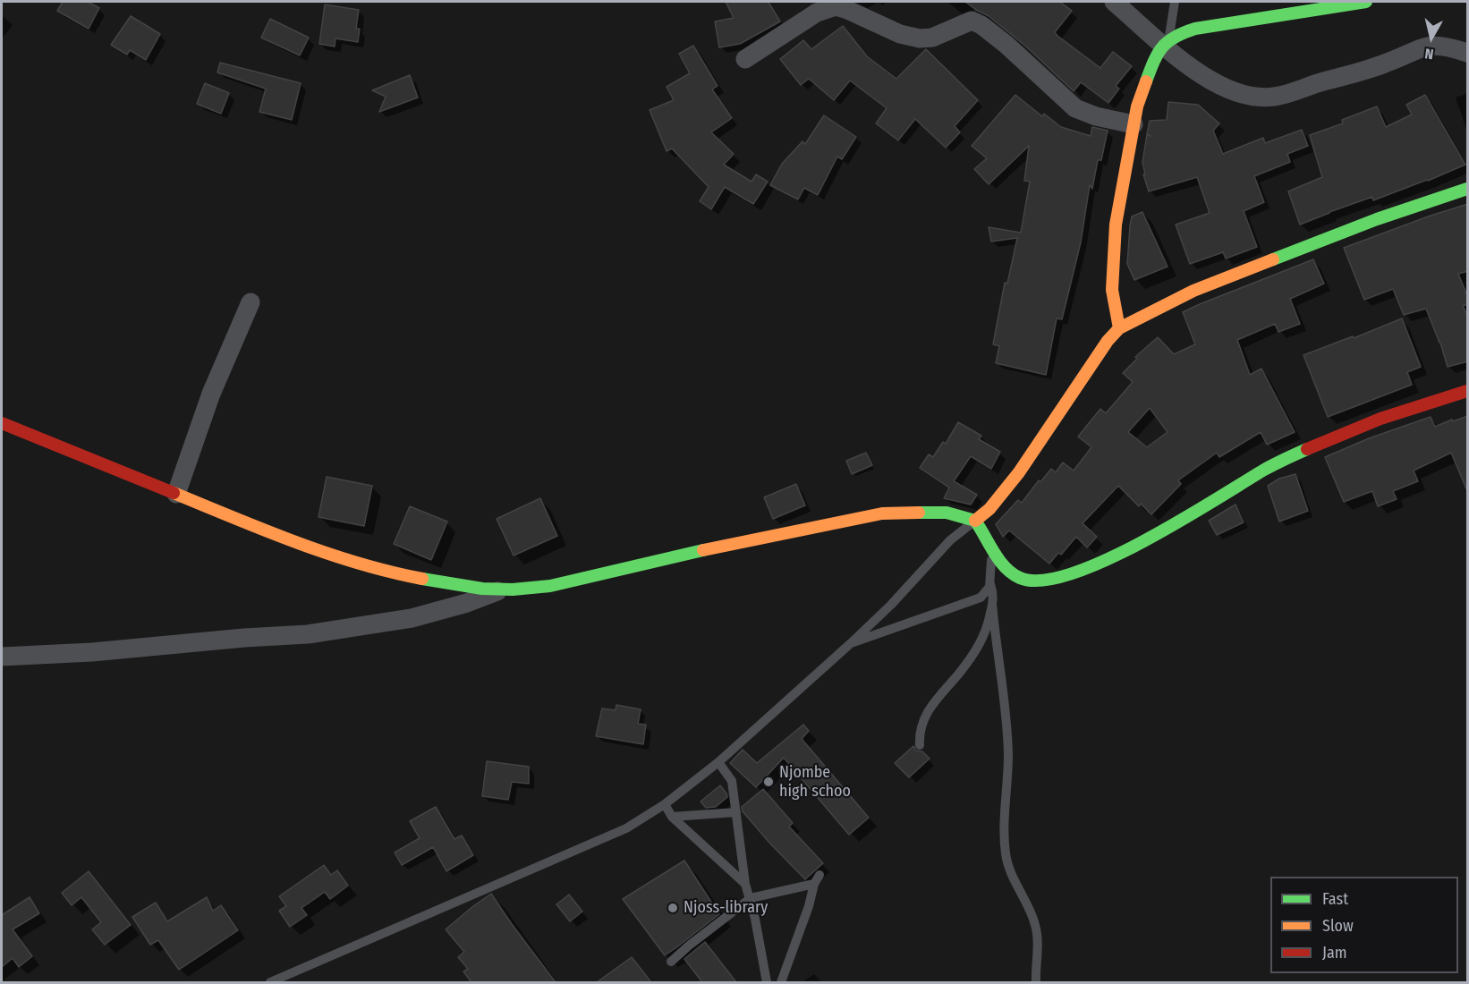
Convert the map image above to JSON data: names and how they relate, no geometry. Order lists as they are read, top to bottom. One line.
{"places":["Njombe high schoo","Njoss-library"],"legend":["Fast","Slow","Jam"],"north":"bottom"}
